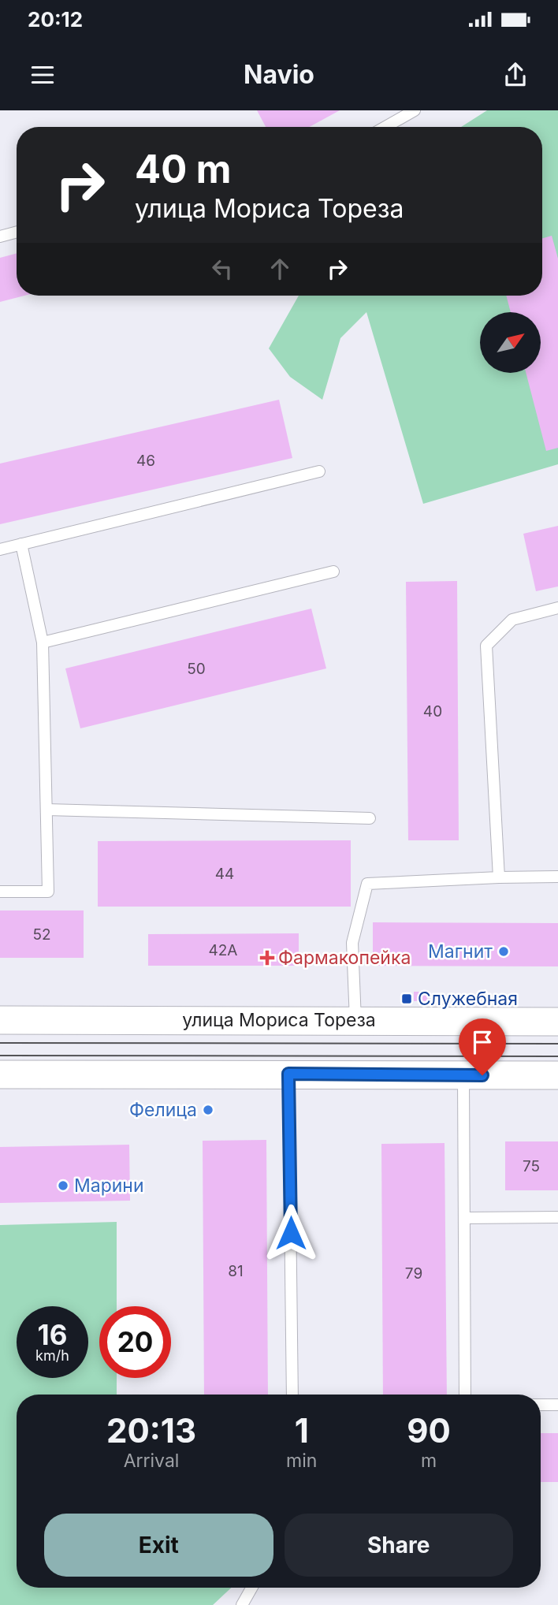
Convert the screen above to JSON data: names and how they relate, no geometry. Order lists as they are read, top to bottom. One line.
{"streets":{"street":["улица Мориса Тореза"]},"places":{"other":["Магнит","Фелица","Марини"],"health":["Фармакопейка"],"transit":["Служебная"]},"house_numbers":["46","50","40","44","52","42А","75","81","79"],"north":"top right","page":{"status":"20:12","header":"Navio","turn":["40 m","улица Мориса Тореза"],"speed":"16 km/h","limit":"20","eta":["20:13","Arrival","1","min","90","m"],"buttons":["Exit","Share"]}}
